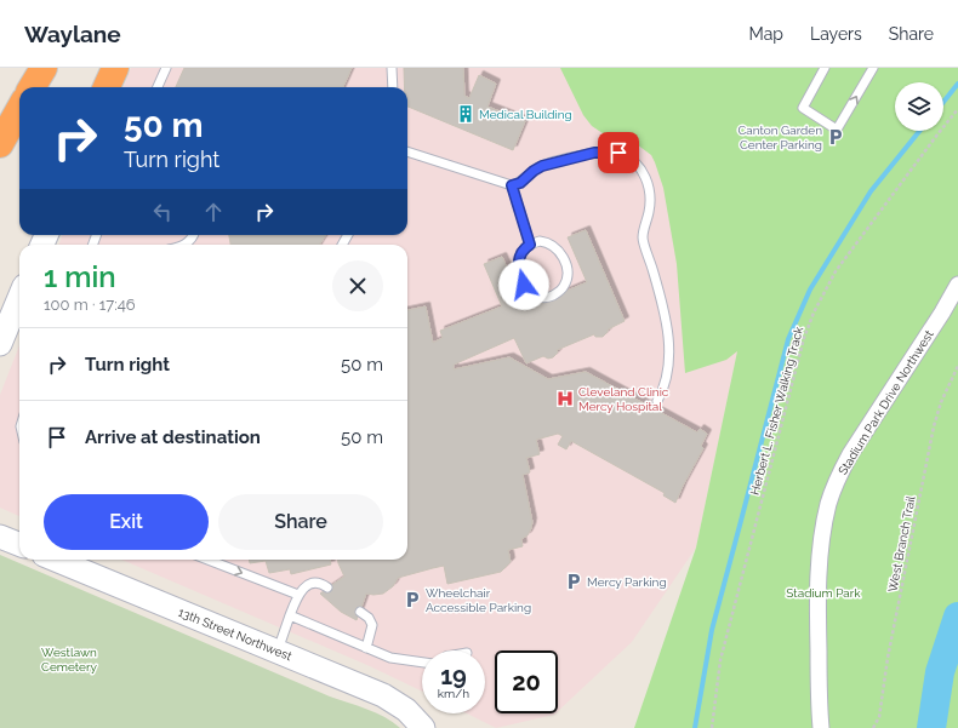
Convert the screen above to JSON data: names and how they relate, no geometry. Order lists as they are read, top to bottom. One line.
{"streets":{"main road":["13th Street Northwest"],"street":["Stadium Park Drive Northwest"],"path":["Herbert L. Fisher Walking Track","West Branch Trail"]},"parks":["Stadium Park","Westlawn Cemetery"],"places":{"building":["Medical Building"],"parking":["Canton Garden Center Parking","Mercy Parking","Wheelchair Accessible Parking"],"hospital":["Cleveland Clinic Mercy Hospital"]},"page":{"header":"Waylane","nav":["Map","Layers","Share"],"turn":["50 m","Turn right"],"heading":["1 min","100 m · 17:46"],"list":[{"name":"Turn right","value":"50 m"},{"name":"Arrive at destination","value":"50 m"}],"buttons":["Exit","Share"],"speed":"19 km/h","limit":"20"}}
